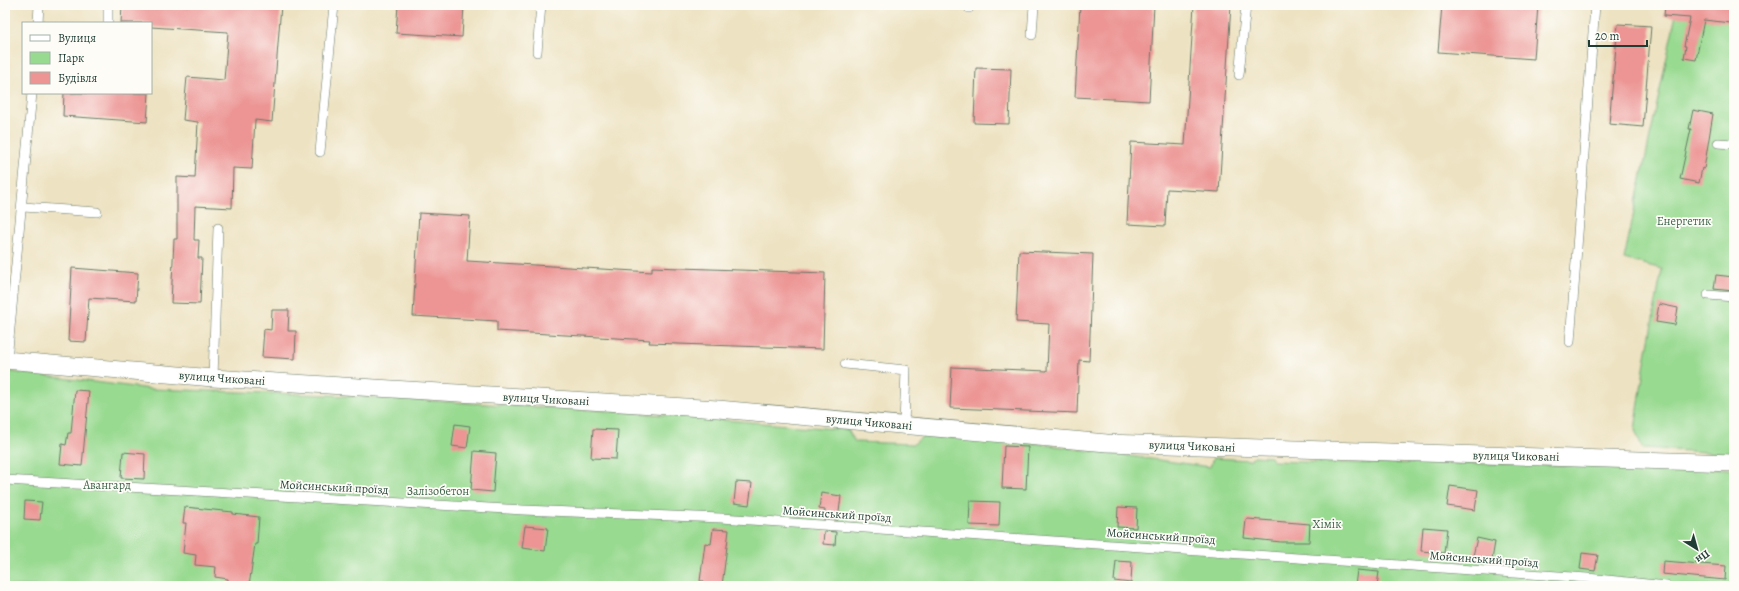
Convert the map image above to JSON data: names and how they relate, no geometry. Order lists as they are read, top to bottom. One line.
{"streets":{"street":["вулиця Чиковані"],"lane":["Мойсинський проїзд"]},"parks":["Енергетик","Авангард","Залізобетон","Хімік"],"legend":["Вулиця","Парк","Будівля"],"scale_bar":"20 m","north":"bottom right"}
